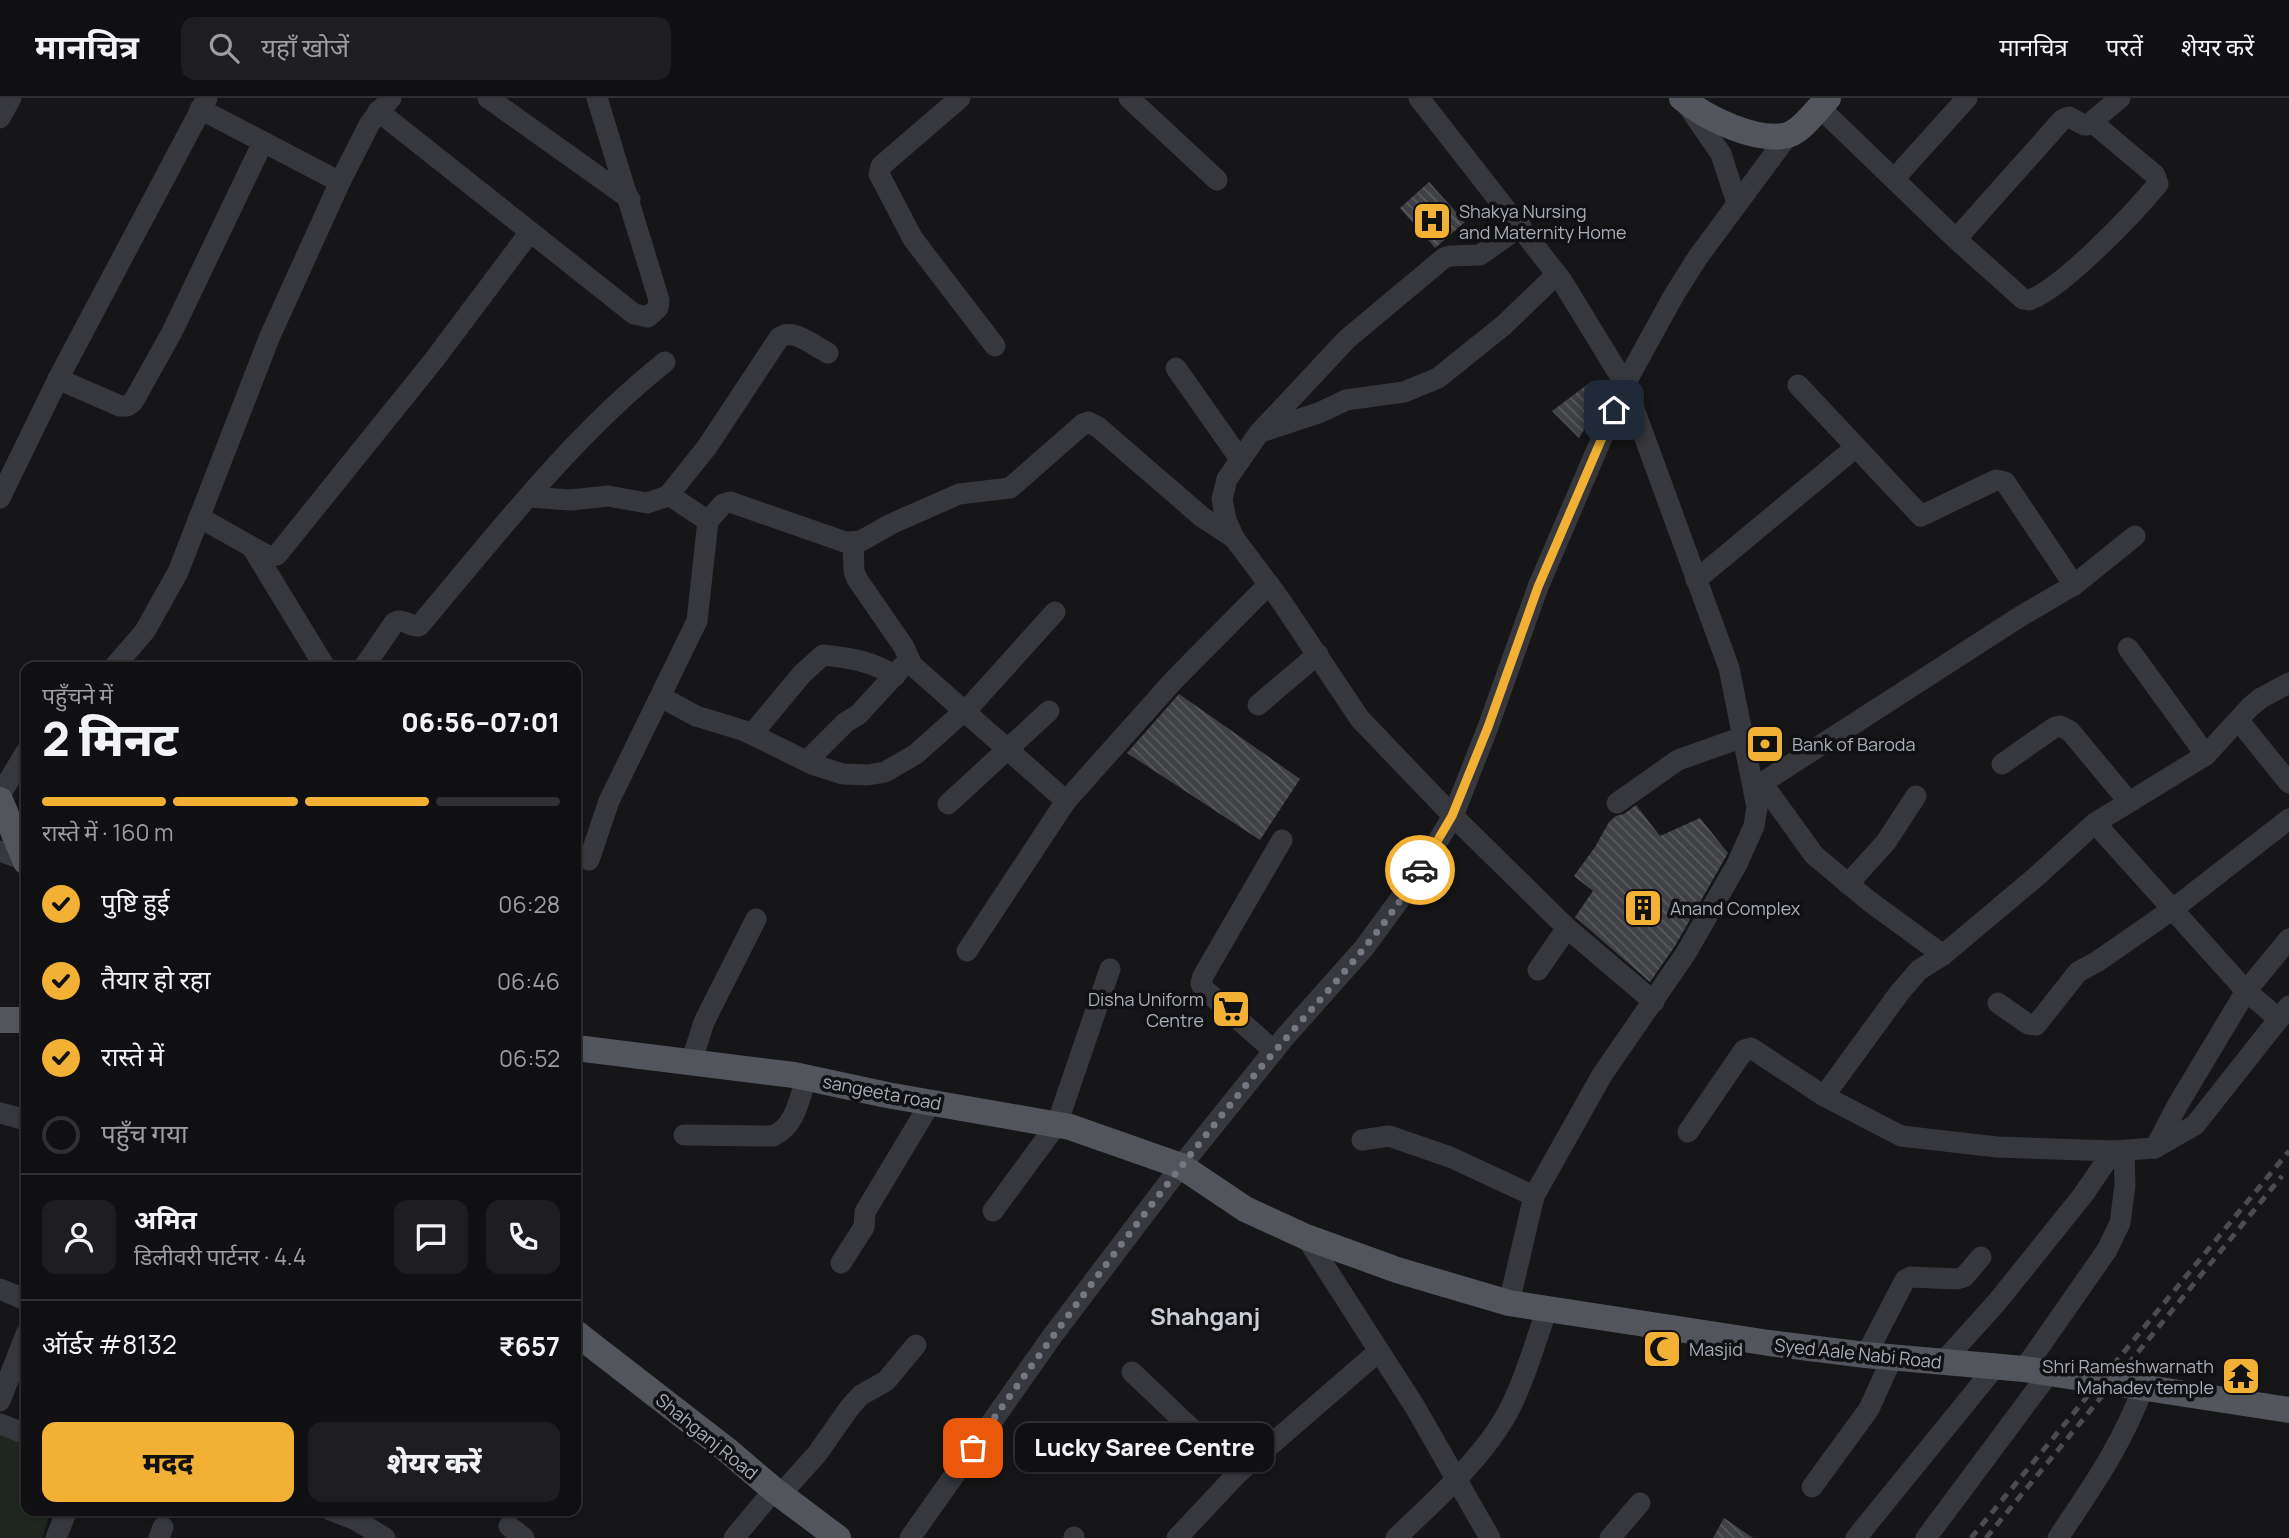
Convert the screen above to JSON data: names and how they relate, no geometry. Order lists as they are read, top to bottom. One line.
{"streets":{"main road":["sangeeta road","Syed Aale Nabi Road","Shahganj Road"]},"crossings":[["sangeeta road","Syed Aale Nabi Road"]],"districts":["Shahganj"],"places":{"hospital":["Shakya Nursing and Maternity Home"],"bank":["Bank of Baroda"],"building":["Anand Complex"],"supermarket":["Disha Uniform Centre"],"mosque":["Masjid"],"temple":["Shri Rameshwarnath Mahadev temple"],"other":["Lucky Saree Centre"]},"page":{"header":"मानचित्र","search":"यहाँ खोजें","nav":["मानचित्र","परतें","शेयर करें"],"heading":["2 मिनट","पहुँचने में","06:56–07:01"],"panel":["अमित","डिलीवरी पार्टनर · 4.4","ऑर्डर #8132","₹657"],"bar":"रास्ते में · 160 m","list":[["पुष्टि हुई","06:28"],["तैयार हो रहा","06:46"],["रास्ते में","06:52"],"पहुँच गया"],"buttons":["मदद","शेयर करें"],"bubble":"Lucky Saree Centre"}}
